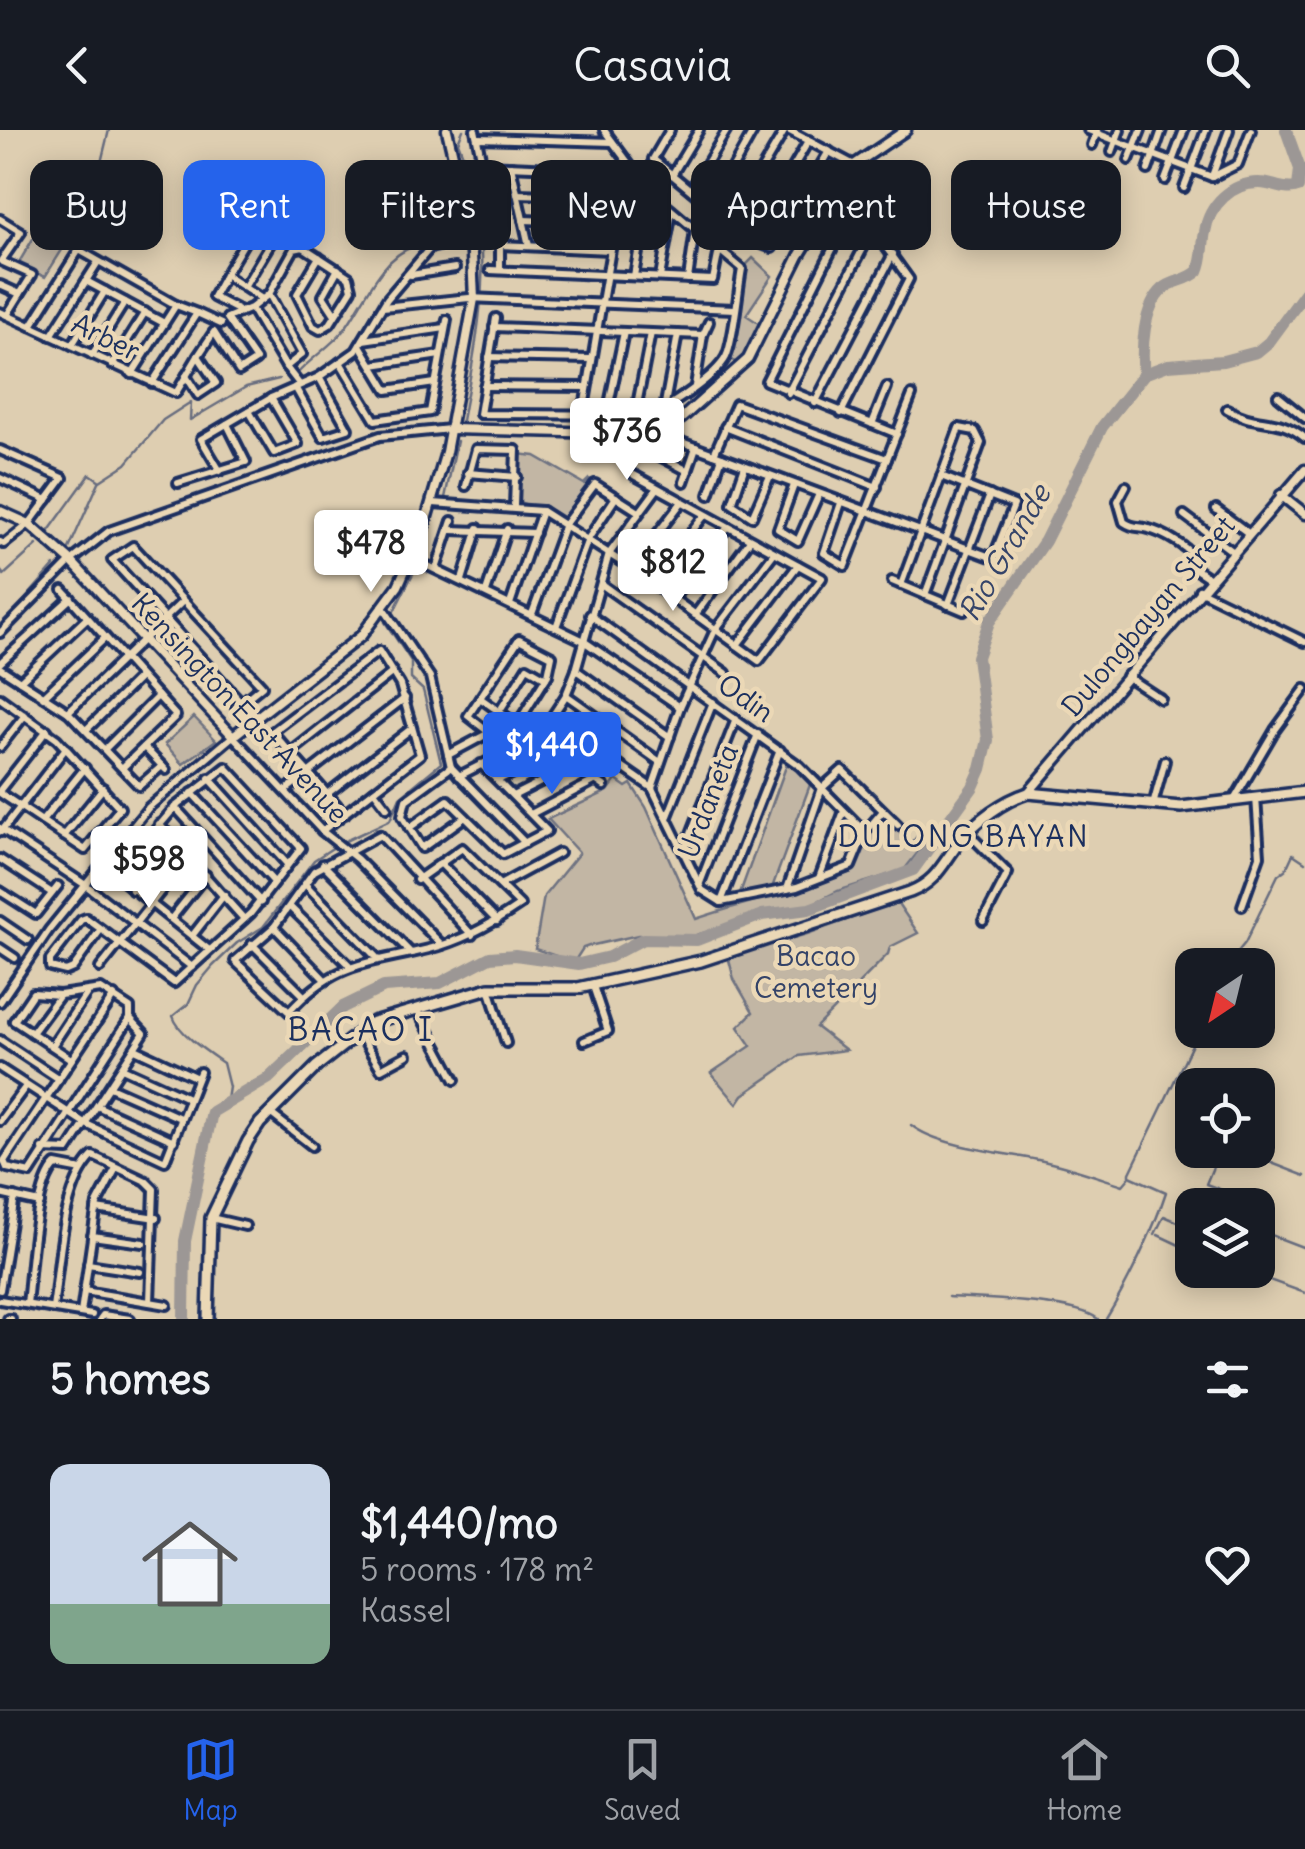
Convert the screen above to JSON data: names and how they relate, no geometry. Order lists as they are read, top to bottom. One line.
{"streets":{"street":["Arber","Dulongbayan Street","Odin","Kensington East Avenue","Urdaneta"]},"crossings":[["Odin","Urdaneta"]],"districts":["DULONG BAYAN","BACAO I"],"water":["Rio Grande"],"parks":["Bacao Cemetery"],"north":"bottom left","page":{"header":"Casavia","chip":["Buy","Rent","Filters","New","Apartment","House"],"price":["$736","$478","$812","$1,440","$598"],"heading":"5 homes","list":[{"name":"$1,440/mo","note":"5 rooms · 178 m² · Kassel"}],"tabs":["Map","Saved","Home"]}}
